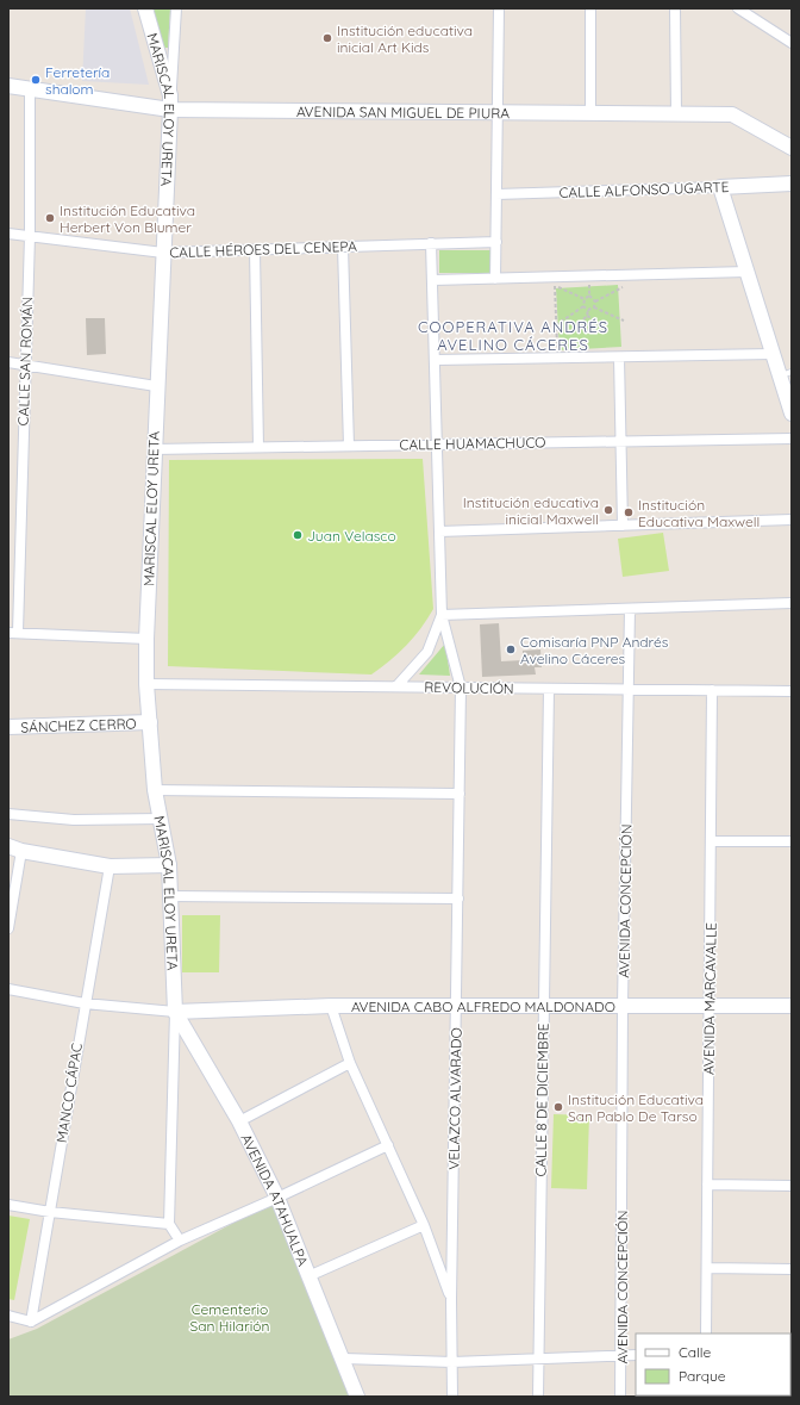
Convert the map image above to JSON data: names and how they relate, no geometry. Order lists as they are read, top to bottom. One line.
{"streets":{"street":["MARISCAL ELOY URETA","AVENIDA SAN MIGUEL DE PIURA","CALLE ALFONSO UGARTE","CALLE HÉROES DEL CENEPA","CALLE SAN ROMÁN","CALLE HUAMACHUCO","REVOLUCIÓN","SÁNCHEZ CERRO","AVENIDA CONCEPCIÓN","AVENIDA MARCAVALLE","AVENIDA CABO ALFREDO MALDONADO","MANCO CÁPAC","VELAZCO ALVARADO","CALLE 8 DE DICIEMBRE","AVENIDA ATAHUALPA"]},"crossings":[["MARISCAL ELOY URETA","AVENIDA SAN MIGUEL DE PIURA"],["MARISCAL ELOY URETA","CALLE HÉROES DEL CENEPA"],["MARISCAL ELOY URETA","CALLE HUAMACHUCO"],["MARISCAL ELOY URETA","REVOLUCIÓN"],["MARISCAL ELOY URETA","SÁNCHEZ CERRO"],["MARISCAL ELOY URETA","AVENIDA CABO ALFREDO MALDONADO"],["MARISCAL ELOY URETA","AVENIDA ATAHUALPA"],["AVENIDA SAN MIGUEL DE PIURA","CALLE SAN ROMÁN"],["CALLE HÉROES DEL CENEPA","CALLE SAN ROMÁN"],["REVOLUCIÓN","AVENIDA CONCEPCIÓN"],["REVOLUCIÓN","AVENIDA MARCAVALLE"],["REVOLUCIÓN","VELAZCO ALVARADO"],["REVOLUCIÓN","CALLE 8 DE DICIEMBRE"],["AVENIDA CONCEPCIÓN","AVENIDA CABO ALFREDO MALDONADO"],["AVENIDA MARCAVALLE","AVENIDA CABO ALFREDO MALDONADO"],["AVENIDA CABO ALFREDO MALDONADO","VELAZCO ALVARADO"],["AVENIDA CABO ALFREDO MALDONADO","CALLE 8 DE DICIEMBRE"],["AVENIDA CABO ALFREDO MALDONADO","AVENIDA ATAHUALPA"]],"districts":["COOPERATIVA ANDRÉS AVELINO CÁCERES"],"parks":["Cementerio San Hilarión"],"places":["Institución educativa inicial Art Kids","Ferretería shalom","Institución Educativa Herbert Von Blumer","Institución educativa inicial Maxwell","Institución Educativa Maxwell","Juan Velasco","Comisaría PNP Andrés Avelino Cáceres","Institución Educativa San Pablo De Tarso"],"legend":["Calle","Parque"]}
